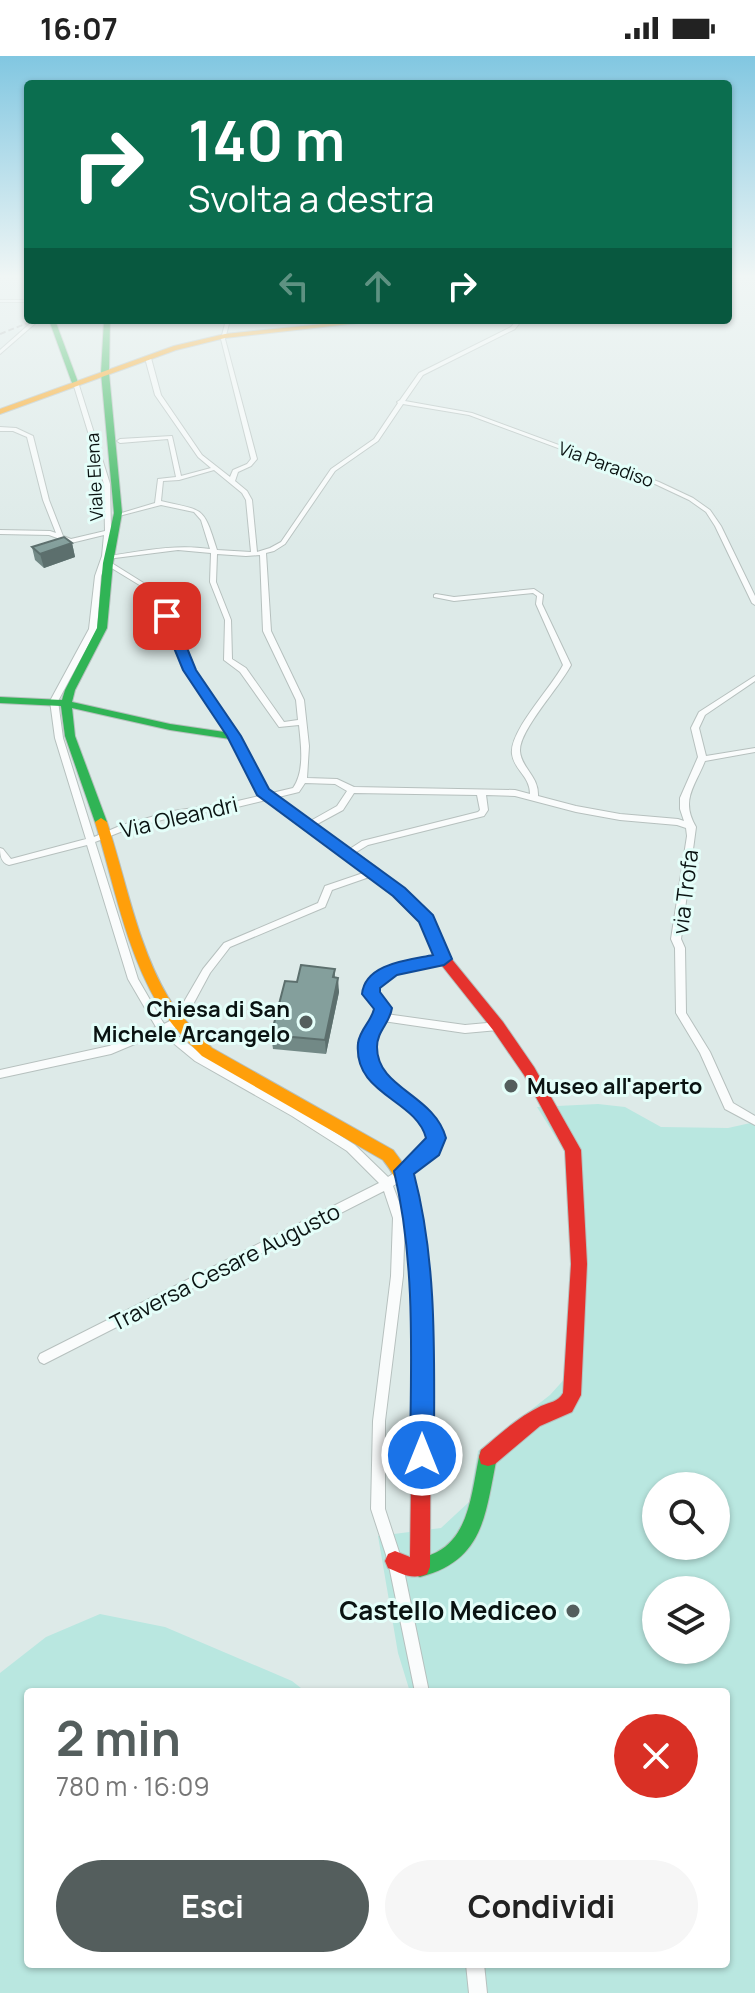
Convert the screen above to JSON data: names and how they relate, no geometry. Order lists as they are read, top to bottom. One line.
{"streets":{"street":["Via Paradiso","Viale Elena","Via Oleandri","via Trofa","Traversa Cesare Augusto"]},"places":["Chiesa di San Michele Arcangelo","Museo all'aperto","Castello Mediceo"],"page":{"status":"16:07","turn":["140 m","Svolta a destra"],"heading":["2 min","780 m · 16:09"],"buttons":["Esci","Condividi"]}}
